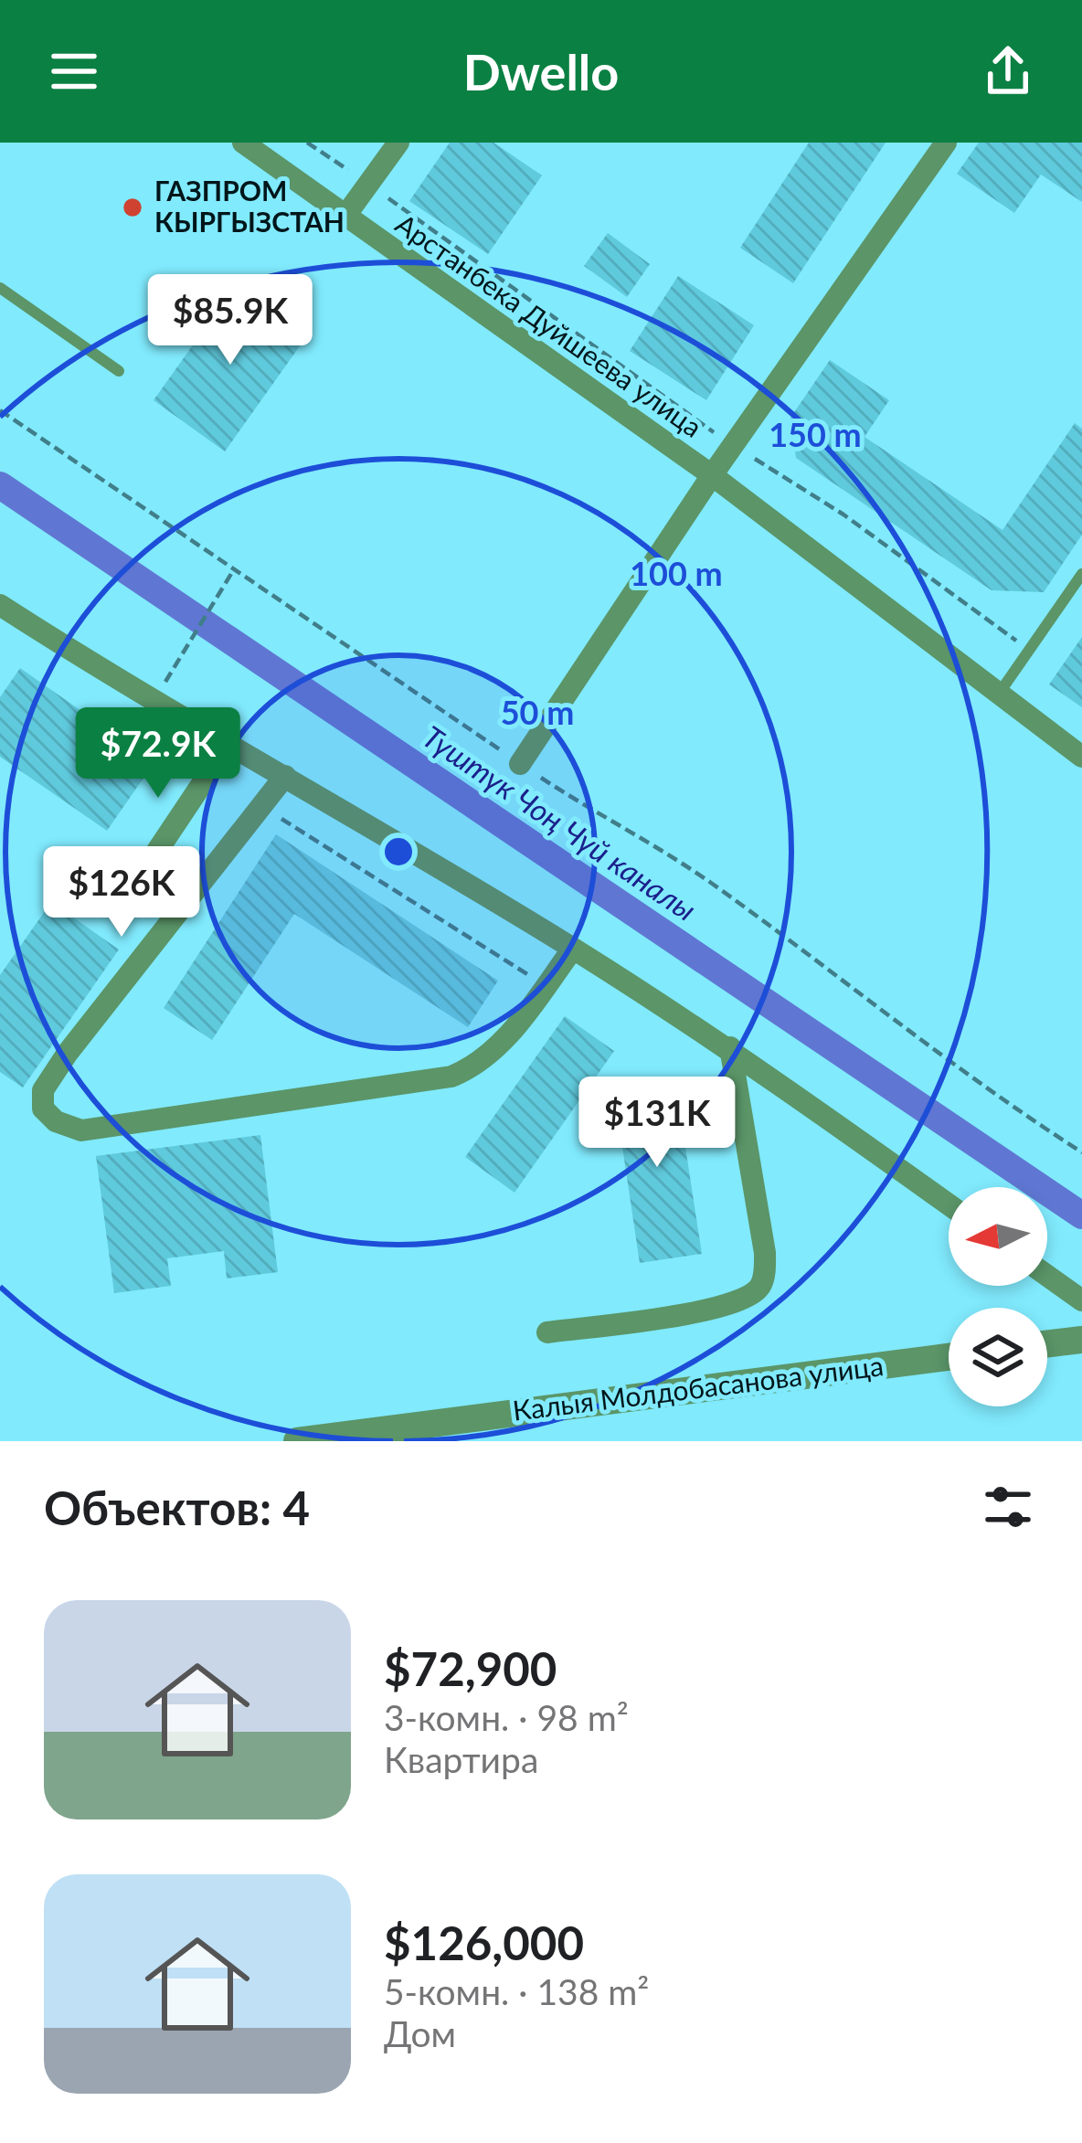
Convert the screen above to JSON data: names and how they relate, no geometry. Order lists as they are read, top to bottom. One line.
{"streets":{"street":["Арстанбека Дуйшеева улица","Калыя Молдобасанова улица"]},"water":["Түштүк Чоң Чүй каналы"],"places":["ГАЗПРОМ КЫРГЫЗСТАН"],"north":"left","page":{"header":"Dwello","price":["$85.9K","$72.9K","$126K","$131K"],"heading":"Объектов: 4","list":[{"name":"$72,900","note":"3-комн. · 98 m² · Квартира"},{"name":"$126,000","note":"5-комн. · 138 m² · Дом"}]},"rings":["150 m","100 m","50 m"]}
